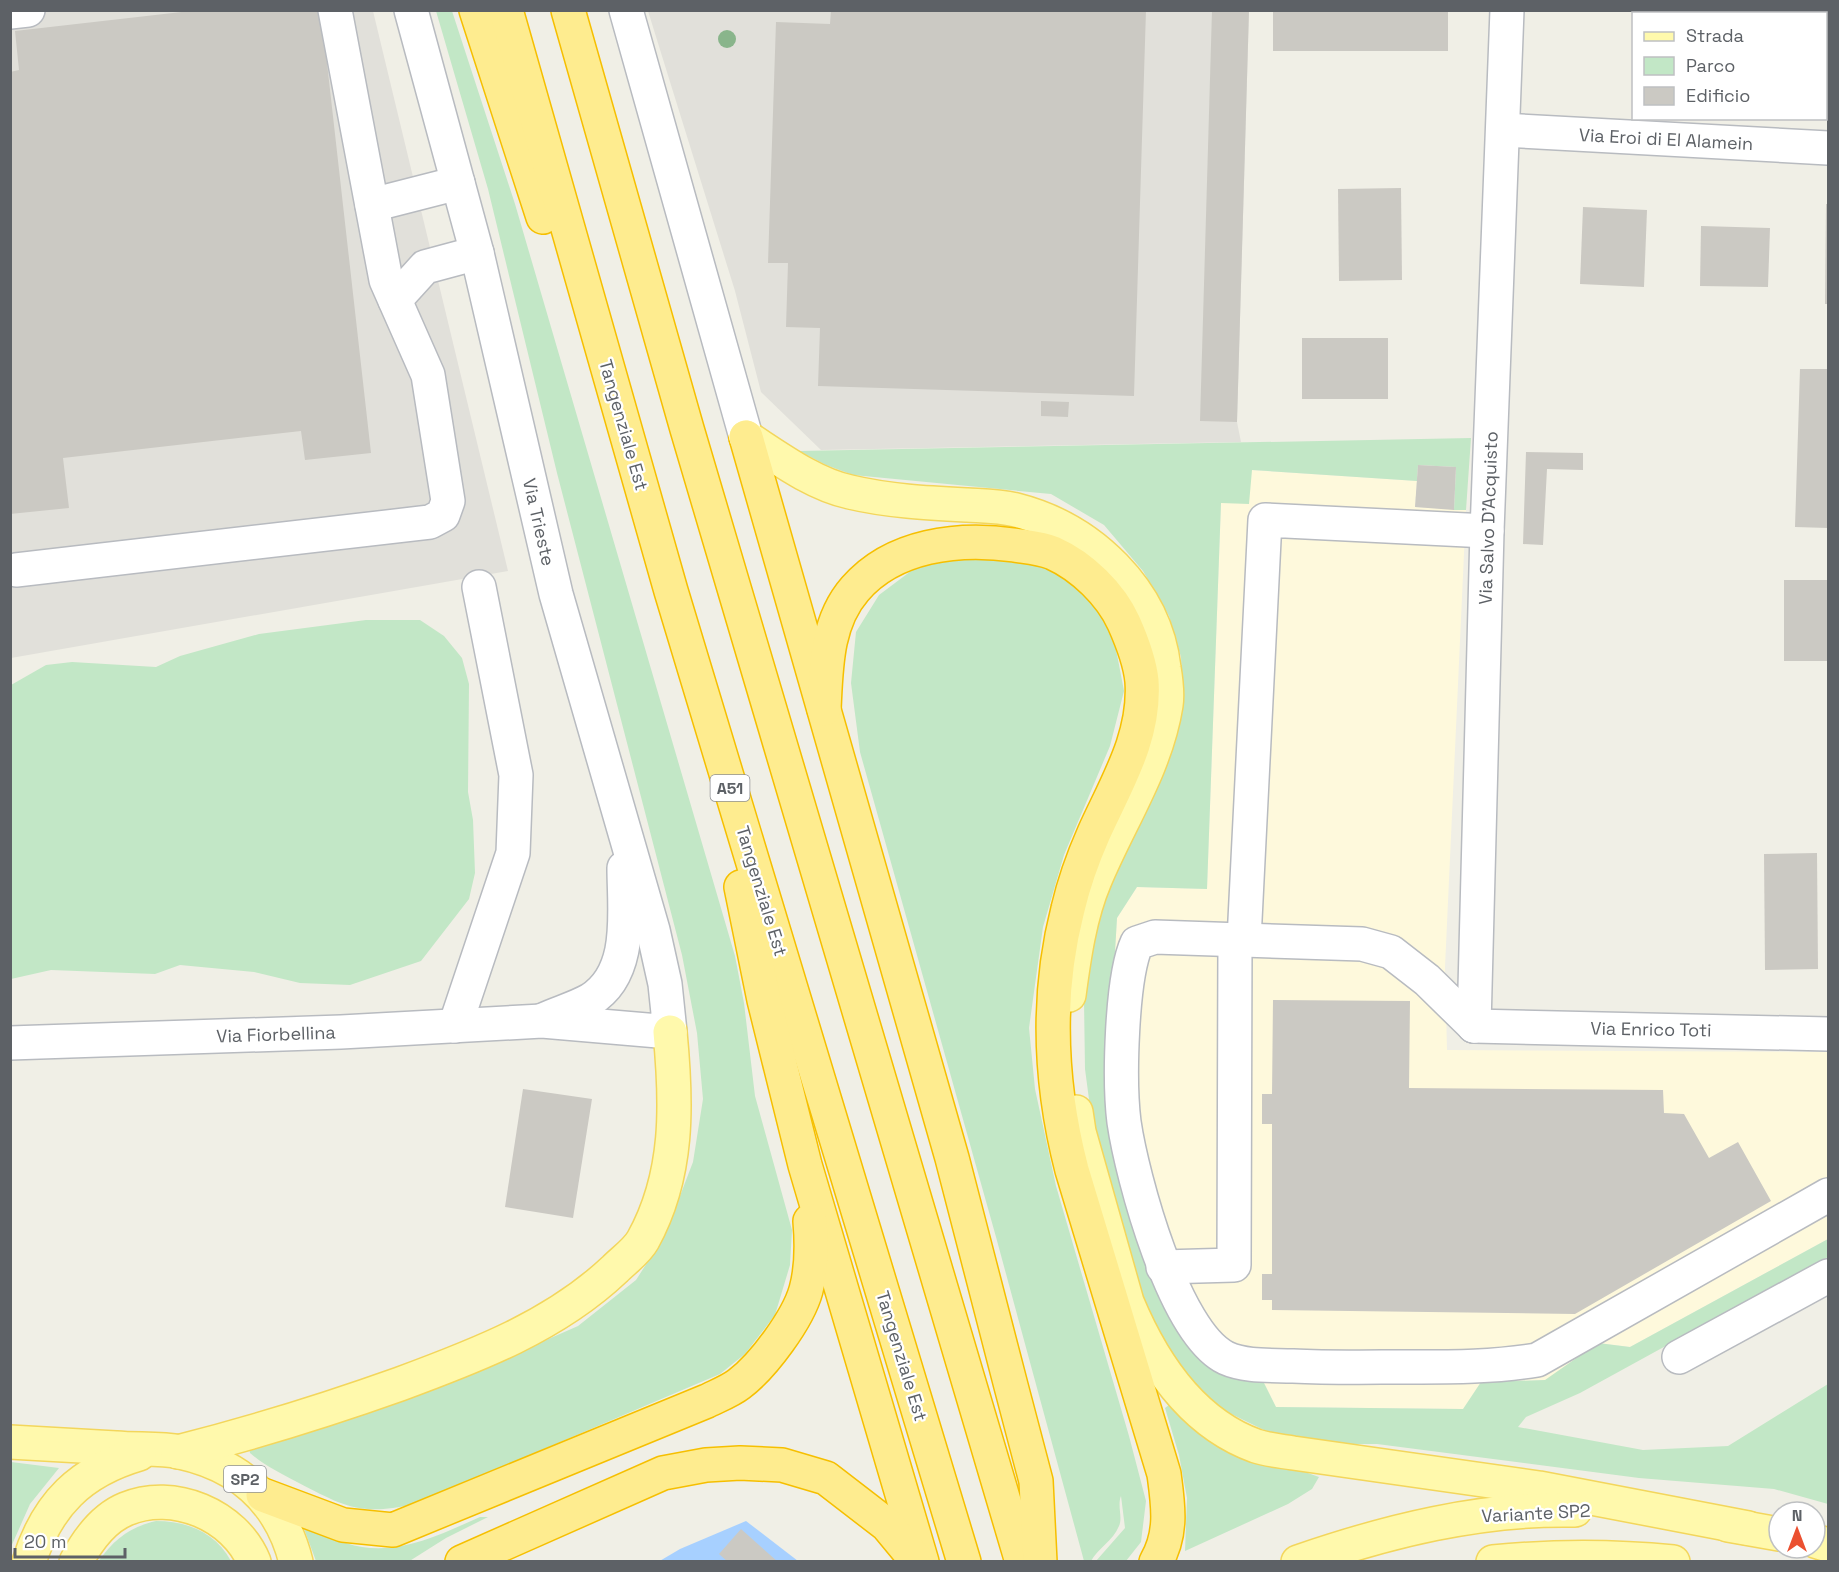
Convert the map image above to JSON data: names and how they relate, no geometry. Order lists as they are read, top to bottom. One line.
{"streets":{"highway":["Tangenziale Est","A51"],"main road":["SP2","Variante SP2"],"street":["Via Eroi di El Alamein","Via Salvo D'Acquisto","Via Trieste","Via Enrico Toti","Via Fiorbellina"]},"crossings":[["Via Eroi di El Alamein","Via Salvo D'Acquisto"],["Via Salvo D'Acquisto","Via Enrico Toti"],["Via Trieste","Via Fiorbellina"]],"legend":["Strada","Parco","Edificio"],"scale_bar":"20 m","north":"top"}
